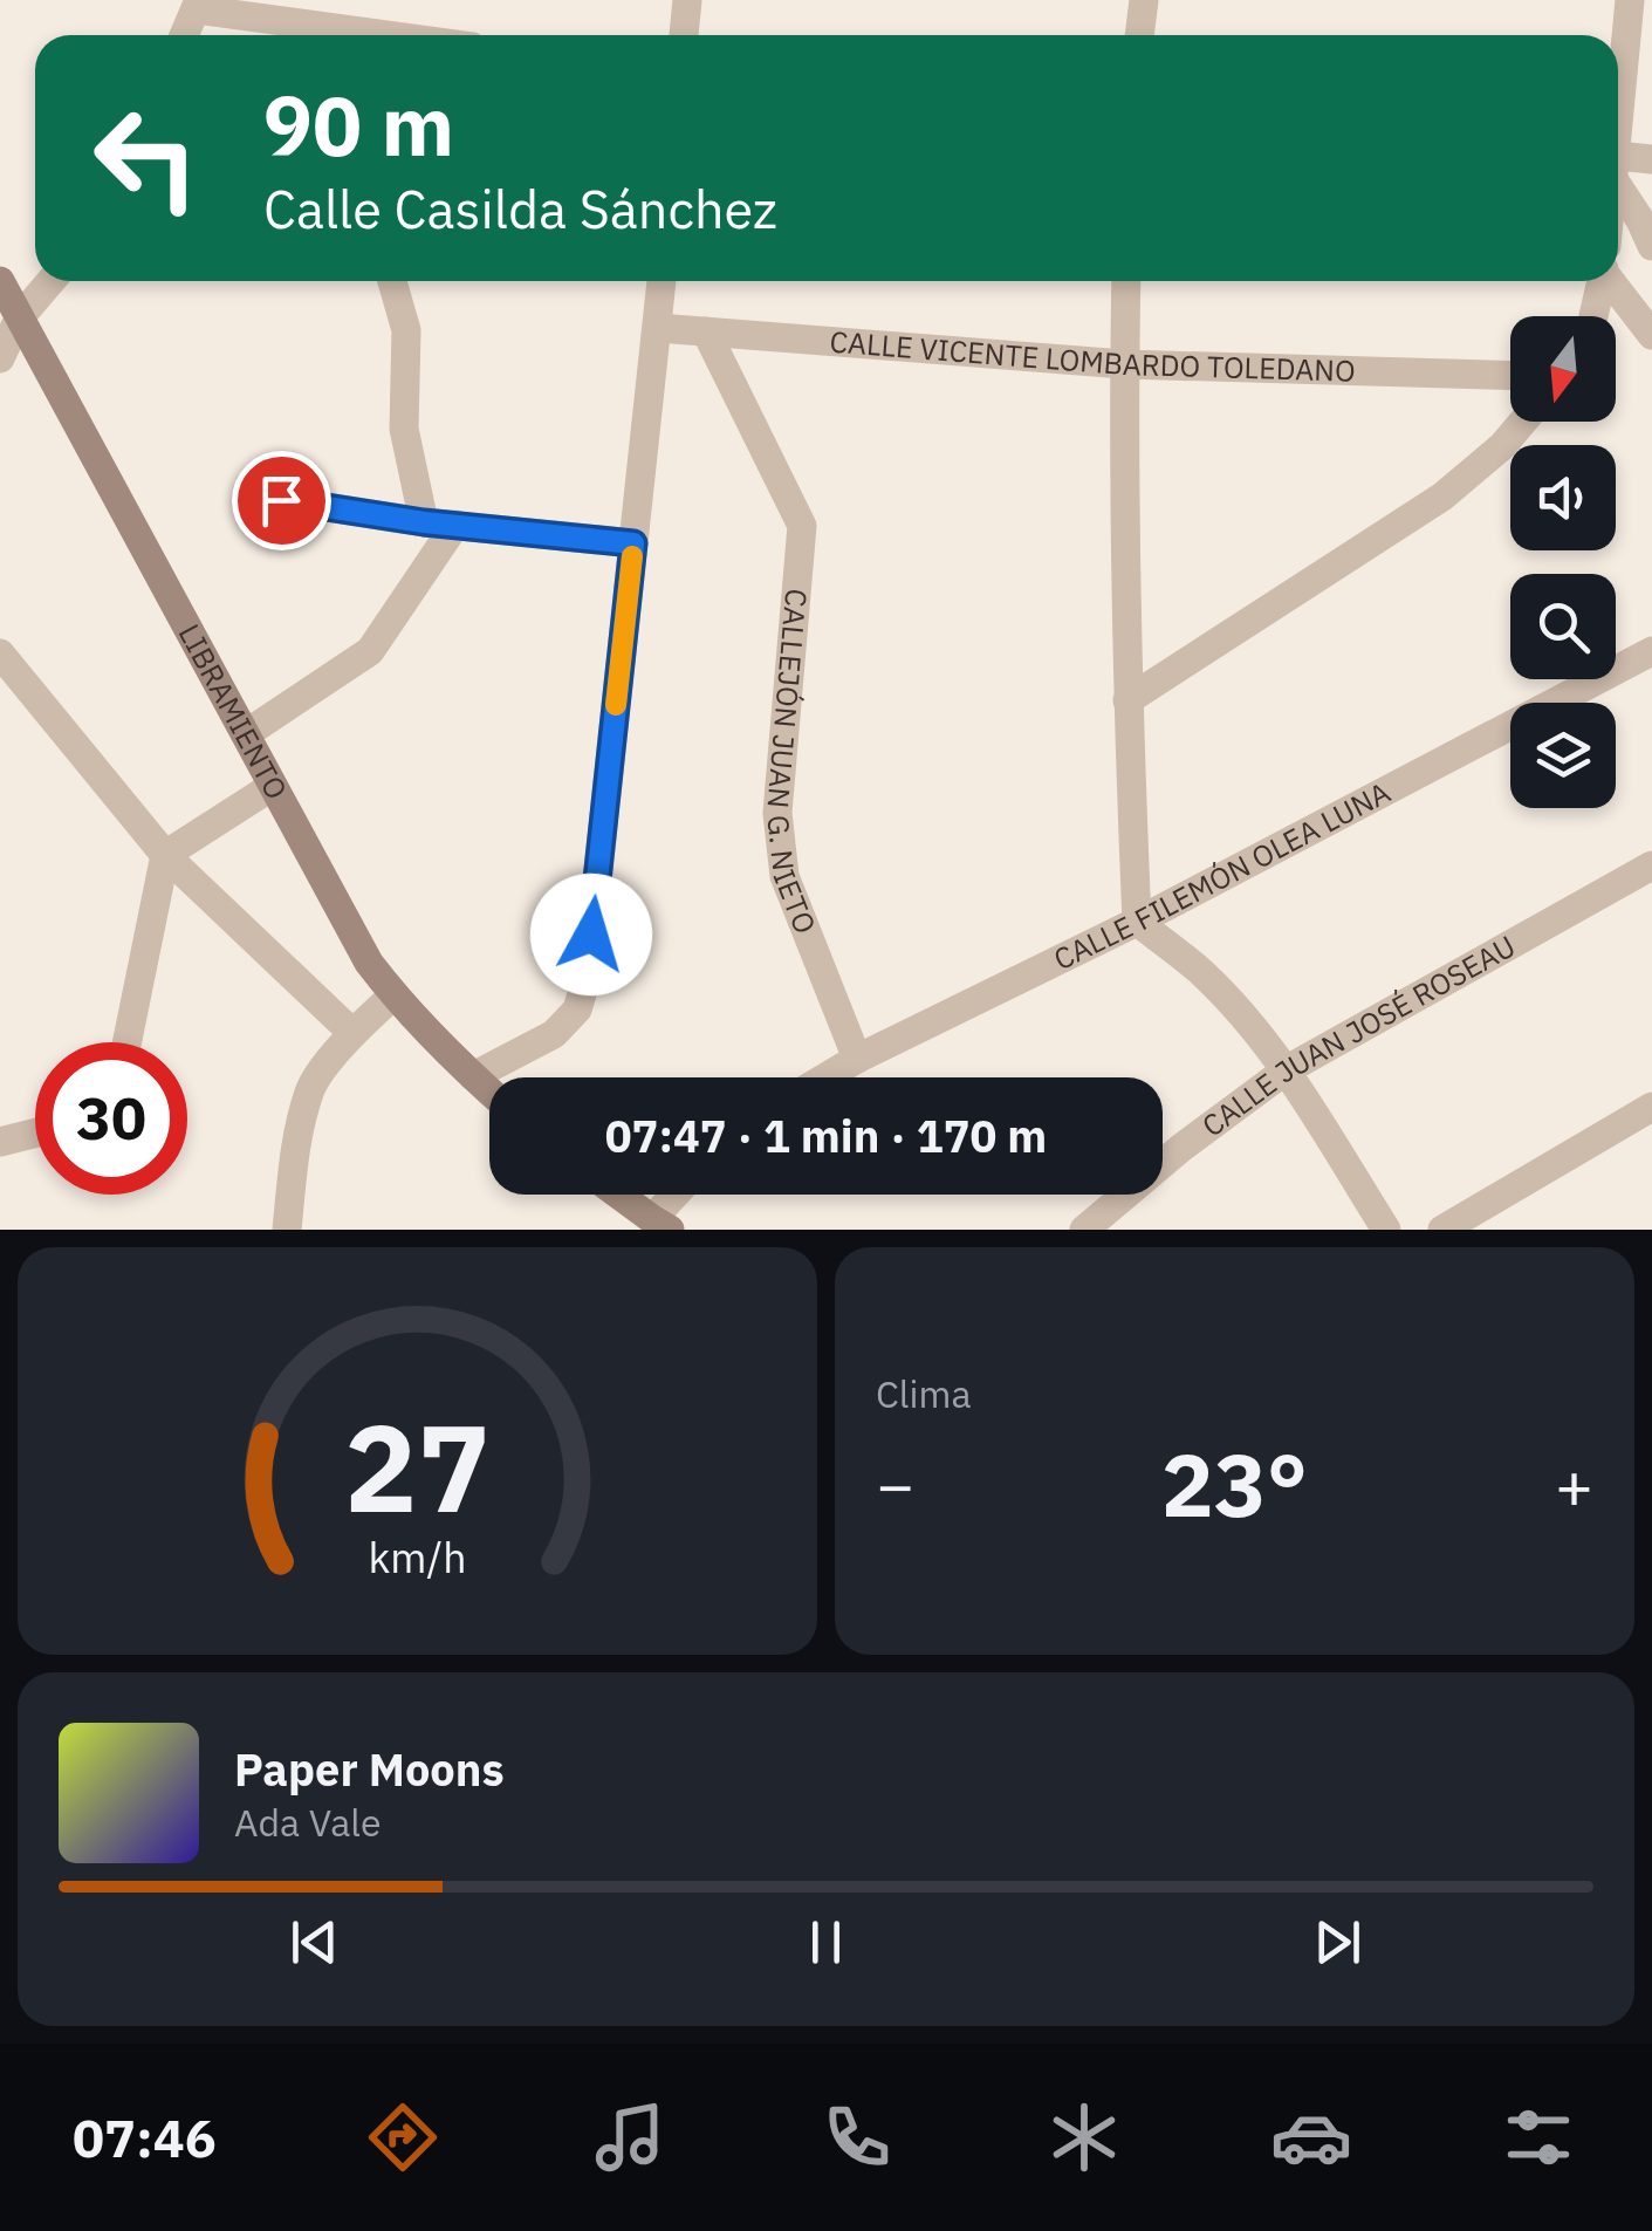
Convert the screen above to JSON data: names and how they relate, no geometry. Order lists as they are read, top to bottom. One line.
{"streets":{"main road":["LIBRAMIENTO"],"street":["CALLE VICENTE LOMBARDO TOLEDANO","CALLEJÓN JUAN G. NIETO","CALLE FILEMÓN OLEA LUNA","CALLE JUAN JOSÉ ROSEAU"]},"crossings":[["CALLE VICENTE LOMBARDO TOLEDANO","CALLEJÓN JUAN G. NIETO"],["CALLEJÓN JUAN G. NIETO","CALLE FILEMÓN OLEA LUNA"]],"north":"bottom","page":{"turn":["90 m","Calle Casilda Sánchez"],"limit":"30","trip":"07:47 · 1 min · 170 m","tile":"Clima","heat":["−","23°","+"],"song":["Paper Moons","Ada Vale"],"tabs":"07:46","gauge":["27","km/h"]}}
